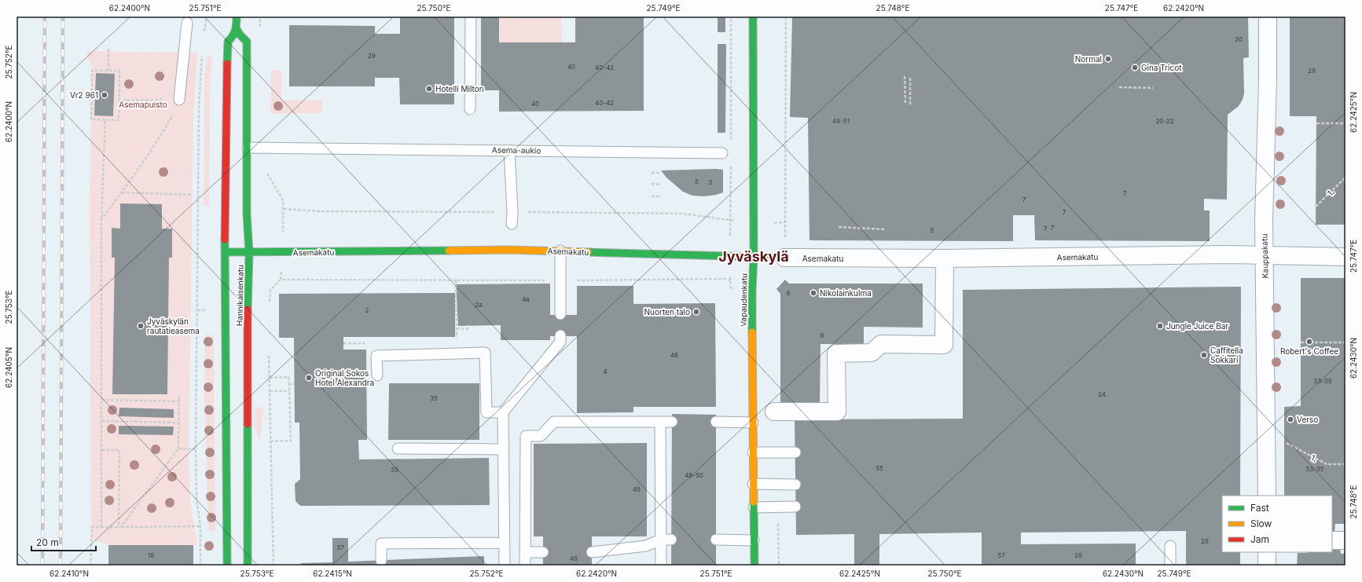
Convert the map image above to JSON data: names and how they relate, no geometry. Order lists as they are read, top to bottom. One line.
{"streets":{"street":["Asemakatu","Kauppakatu","Hannikaisenkatu","Vapaudenkatu"],"lane":["Asema-aukio"],"path":["1."]},"crossings":[["Asema-aukio","Hannikaisenkatu"],["Asemakatu","Kauppakatu"],["Asemakatu","Hannikaisenkatu"],["Asemakatu","Vapaudenkatu"]],"districts":["Jyväskylä"],"parks":["Asemapuisto"],"places":["Normal","Gina Tricot","Hotelli Milton","Vr2 961","Nikolainkulma","Nuorten talo","Jyväskylän rautatieasema","Jungle Juice Bar","Robert's Coffee","Caffitella Sokkari","Original Sokos Hotel Alexandra","Verso"],"house_numbers":["20","29","40","40-42","29","40-42","40","49-51","20-22","3","3","7","7","7","7","7","5","6","4a","2a","2","6","46","4","33-35","24","35","55","33-35","35","48-50","48","28","37","18","57","28","48"],"legend":["Fast","Slow","Jam"],"scale_bar":"20 m","coordinates":["62.2400°N","25.751°E","25.750°E","25.749°E","25.748°E","25.747°E","62.2420°N","25.752°E","62.2425°N","25.753°E","62.2430°N","62.2405°N","62.2410°N","62.2415°N"]}
